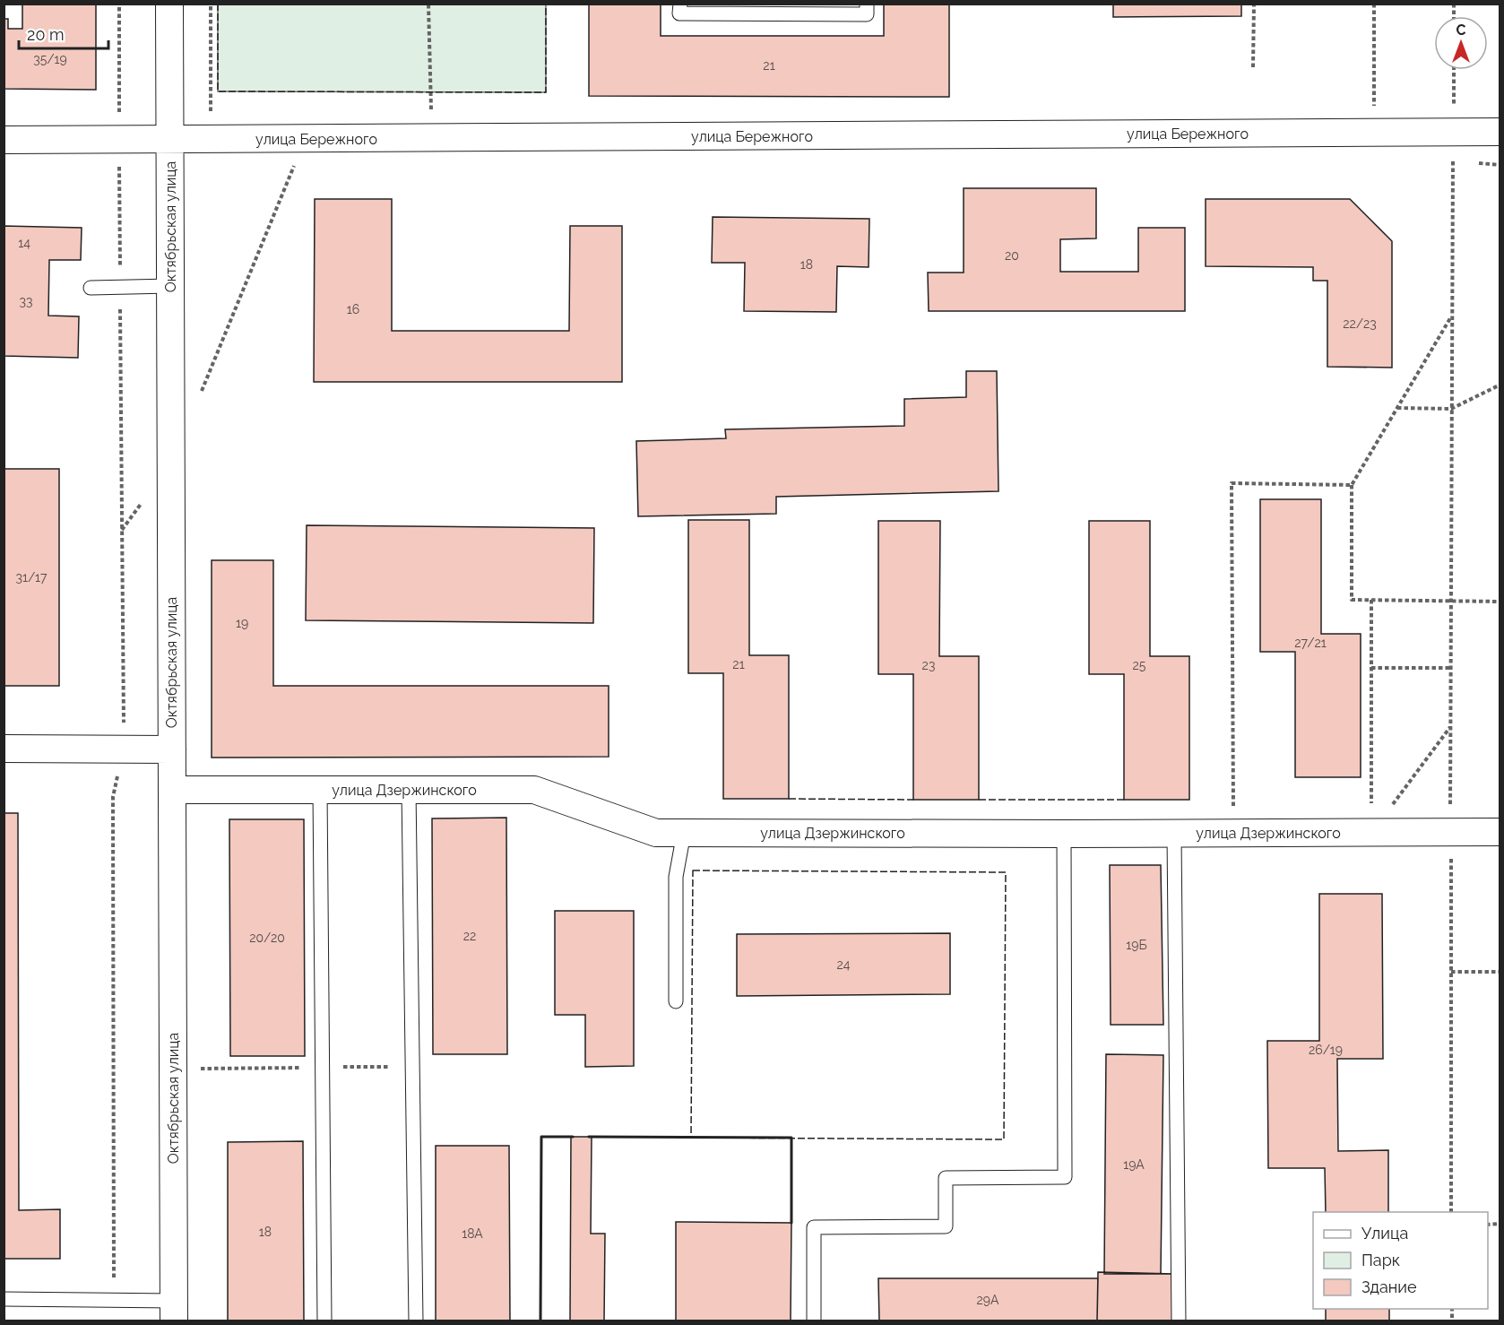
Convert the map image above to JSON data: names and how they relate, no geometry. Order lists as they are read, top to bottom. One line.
{"streets":{"street":["улица Бережного","Октябрьская улица","улица Дзержинского"]},"crossings":[["улица Бережного","Октябрьская улица"],["Октябрьская улица","улица Дзержинского"]],"house_numbers":["35/19","21","14","20","18","33","16","22/23","31/17","19","27/21","21","23","25","22","20/20","19Б","24","26/19","19А","18","18А","29А"],"legend":["Улица","Парк","Здание"],"scale_bar":"20 m","north":"top"}
